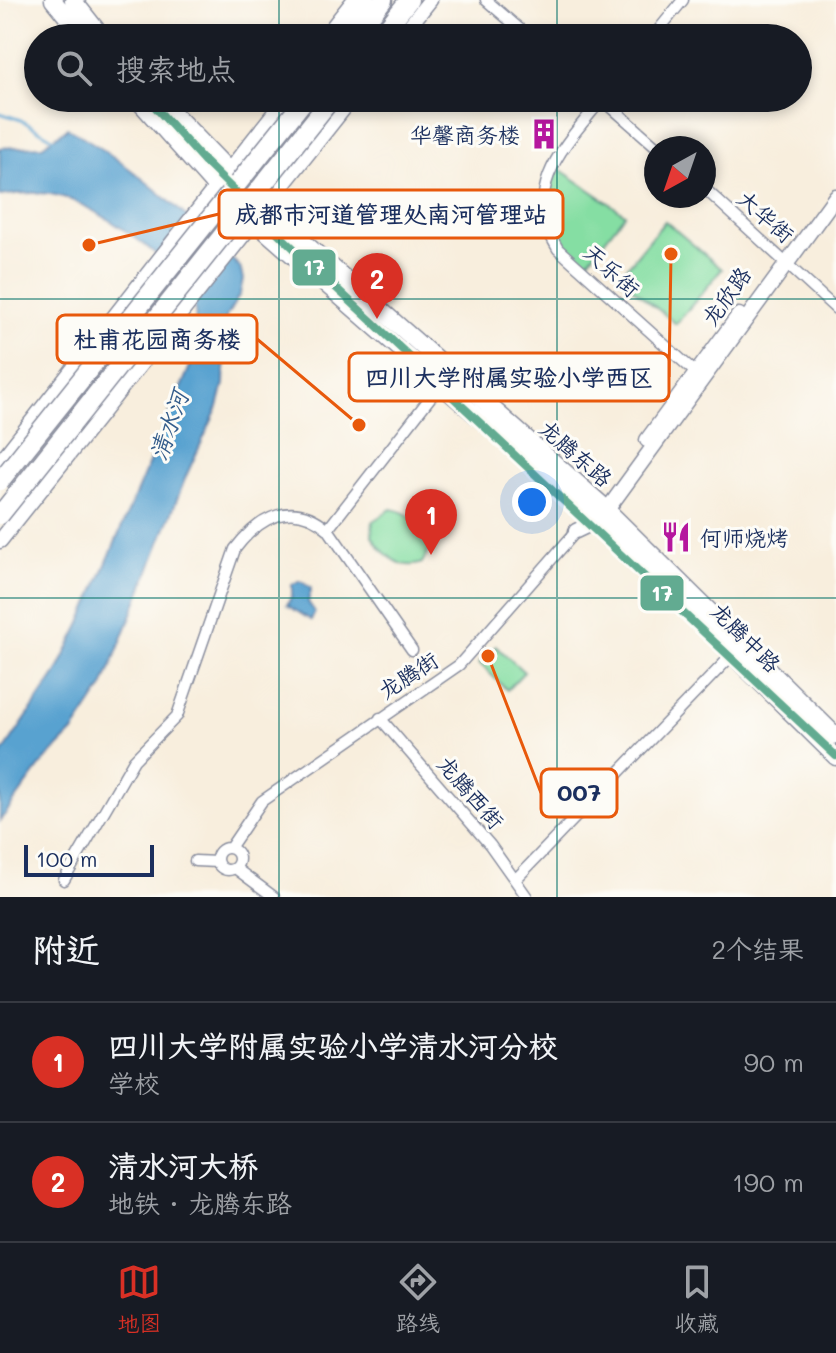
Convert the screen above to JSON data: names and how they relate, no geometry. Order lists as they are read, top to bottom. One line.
{"streets":{"main road":["龙欣路","龙腾东路","龙腾中路"],"street":["大华街","天乐街","龙腾街","龙腾西街"]},"crossings":[["大华街","龙欣路"],["天乐街","龙欣路"],["龙欣路","龙腾东路"],["龙欣路","龙腾中路"],["龙腾东路","龙腾中路"],["龙腾街","龙腾西街"]],"water":["清水河"],"places":{"building":["华馨商务楼"],"other":["成都市河道管理处南河管理站","四川大学附属实验小学西区","杜甫花园商务楼","007"],"restaurant":["何师烧烤"]},"lines":["transit line 17"],"scale_bar":"100 m","north":"bottom left","page":{"search":"搜索地点","pins":["2","1"],"scale":"100 m","heading":["附近","2个结果"],"list":[{"mark":"1","name":"四川大学附属实验小学清水河分校","note":"学校","value":"90 m"},{"mark":"2","name":"清水河大桥","note":"地铁 · 龙腾东路","value":"190 m"}],"nav":["地图","路线","收藏"]}}
